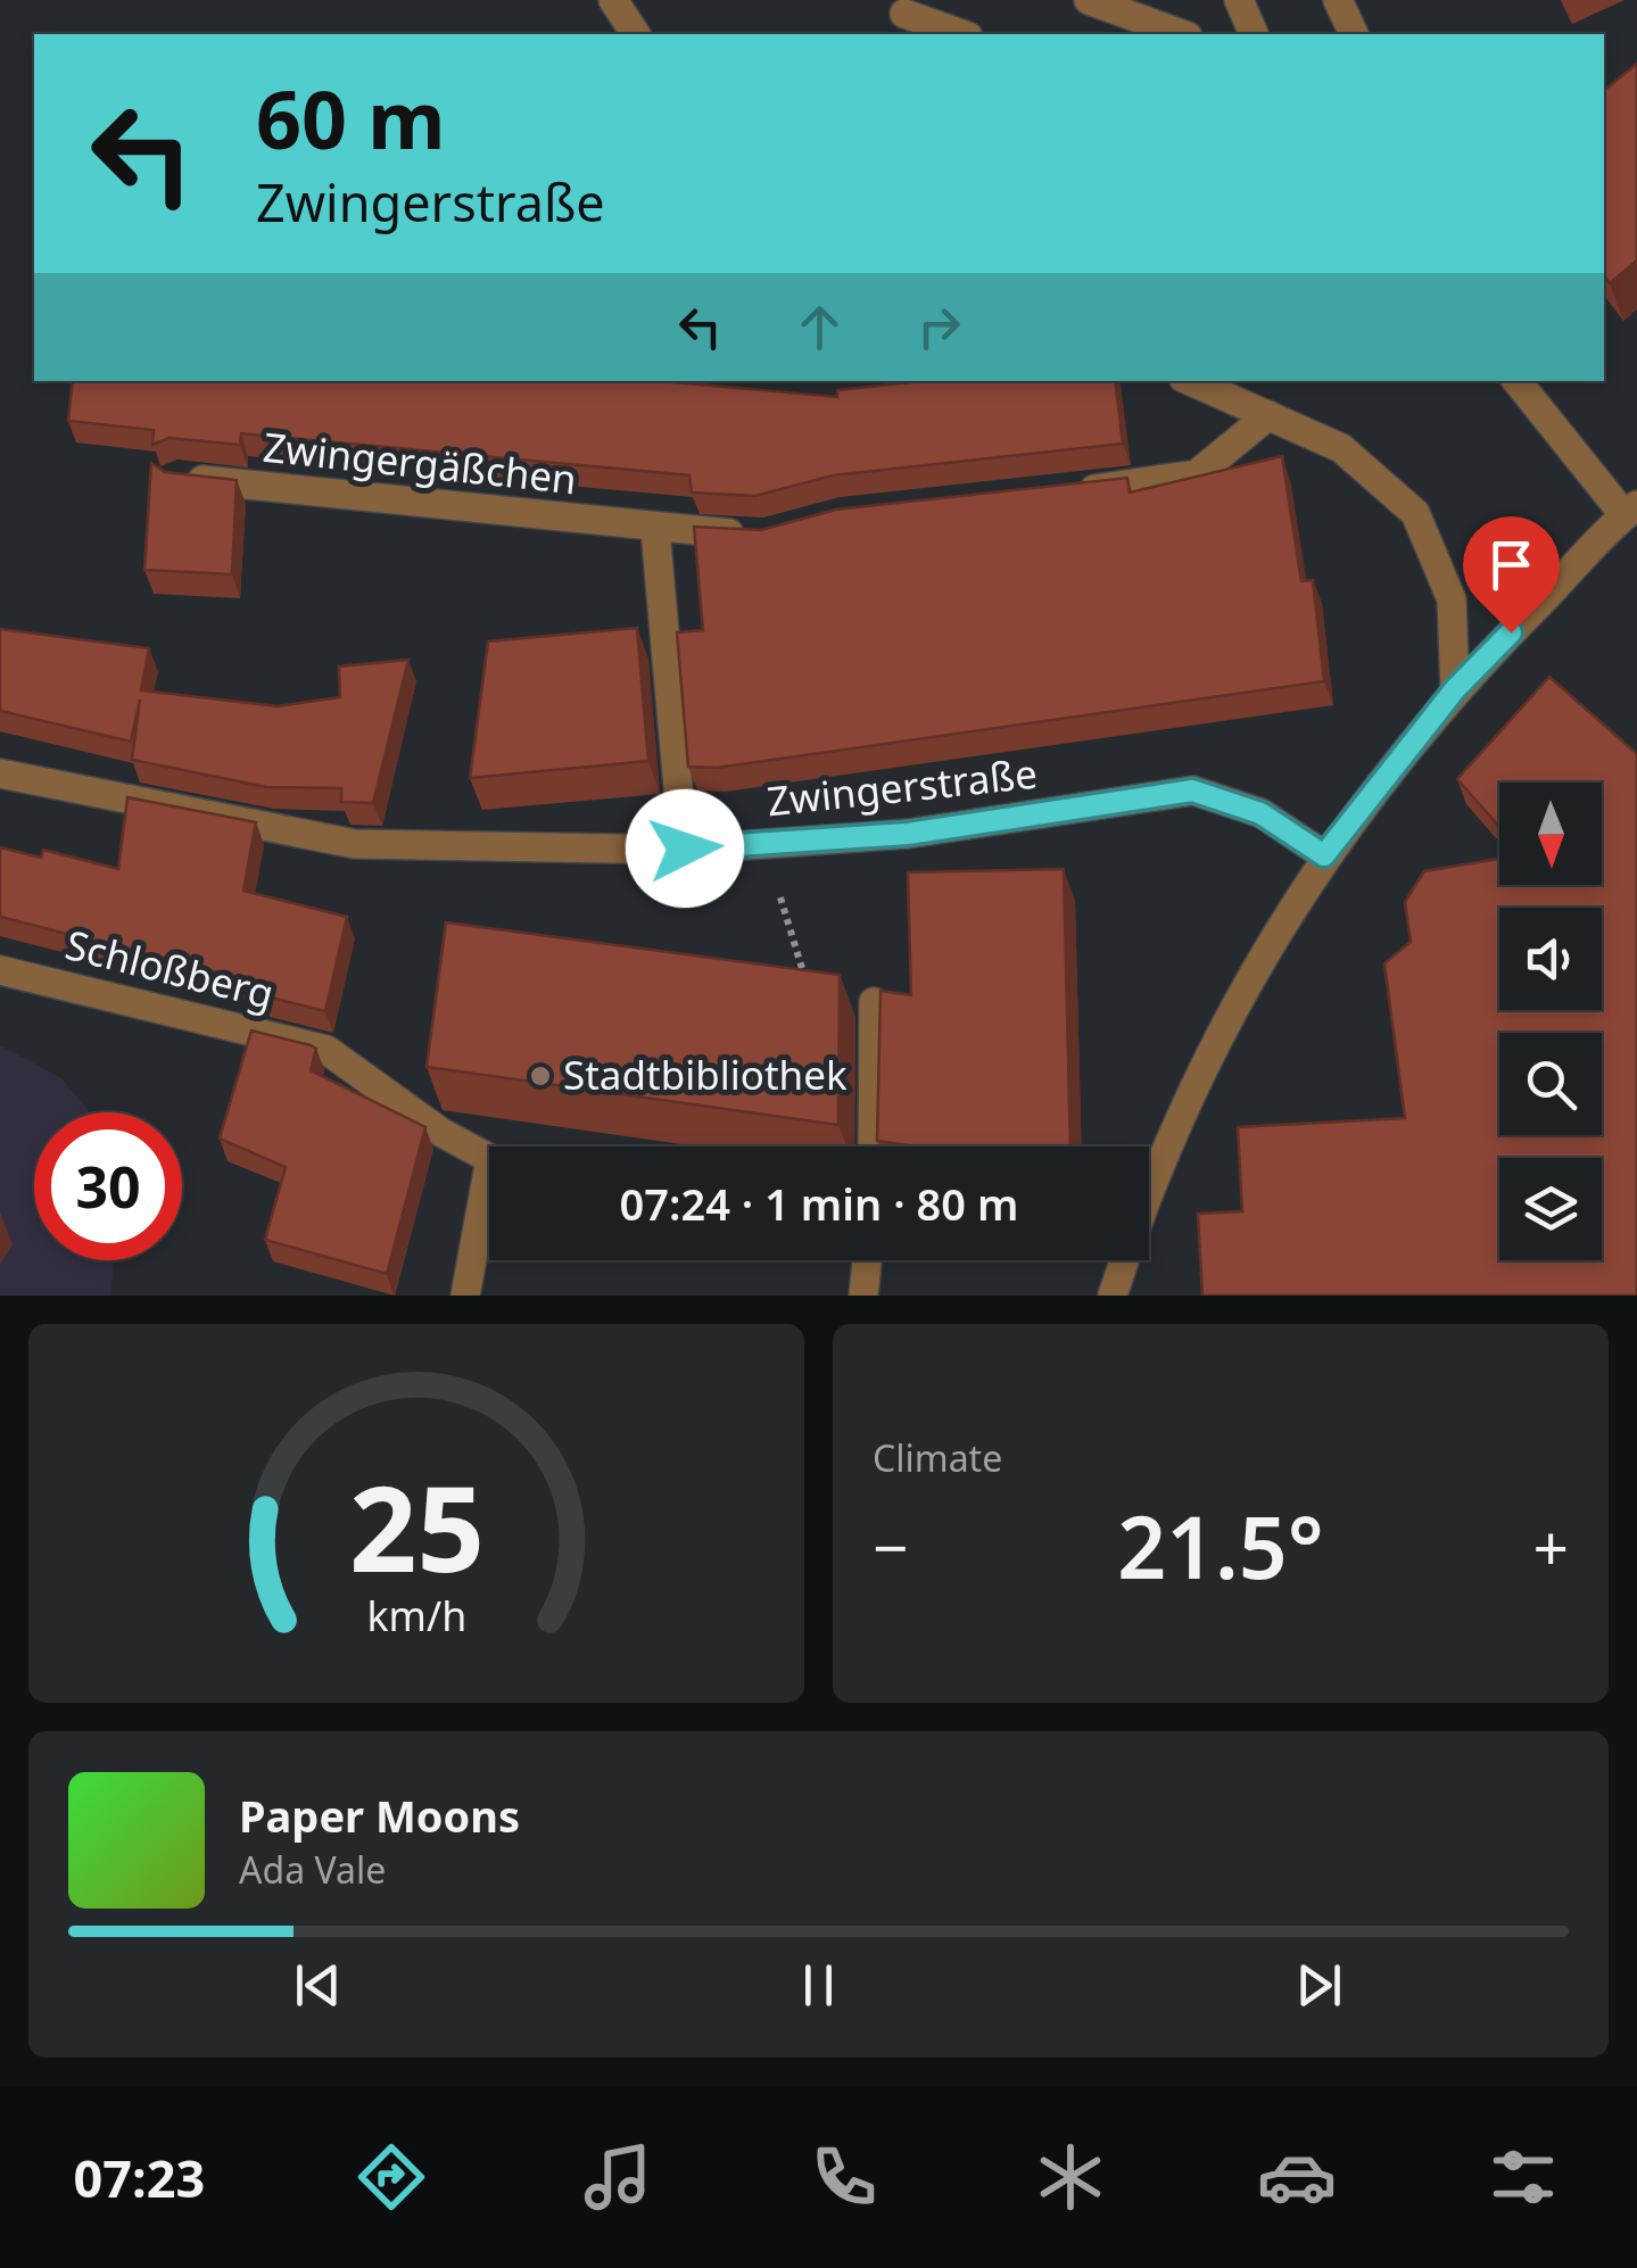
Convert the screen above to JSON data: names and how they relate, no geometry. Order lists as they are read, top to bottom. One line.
{"streets":{"street":["Zwingergäßchen","Zwingerstraße","Schloßberg"]},"places":["Stadtbibliothek"],"north":"bottom","page":{"turn":["60 m","Zwingerstraße"],"limit":"30","trip":"07:24 · 1 min · 80 m","tile":"Climate","heat":["−","21.5°","+"],"song":["Paper Moons","Ada Vale"],"tabs":"07:23","gauge":["25","km/h"]}}
